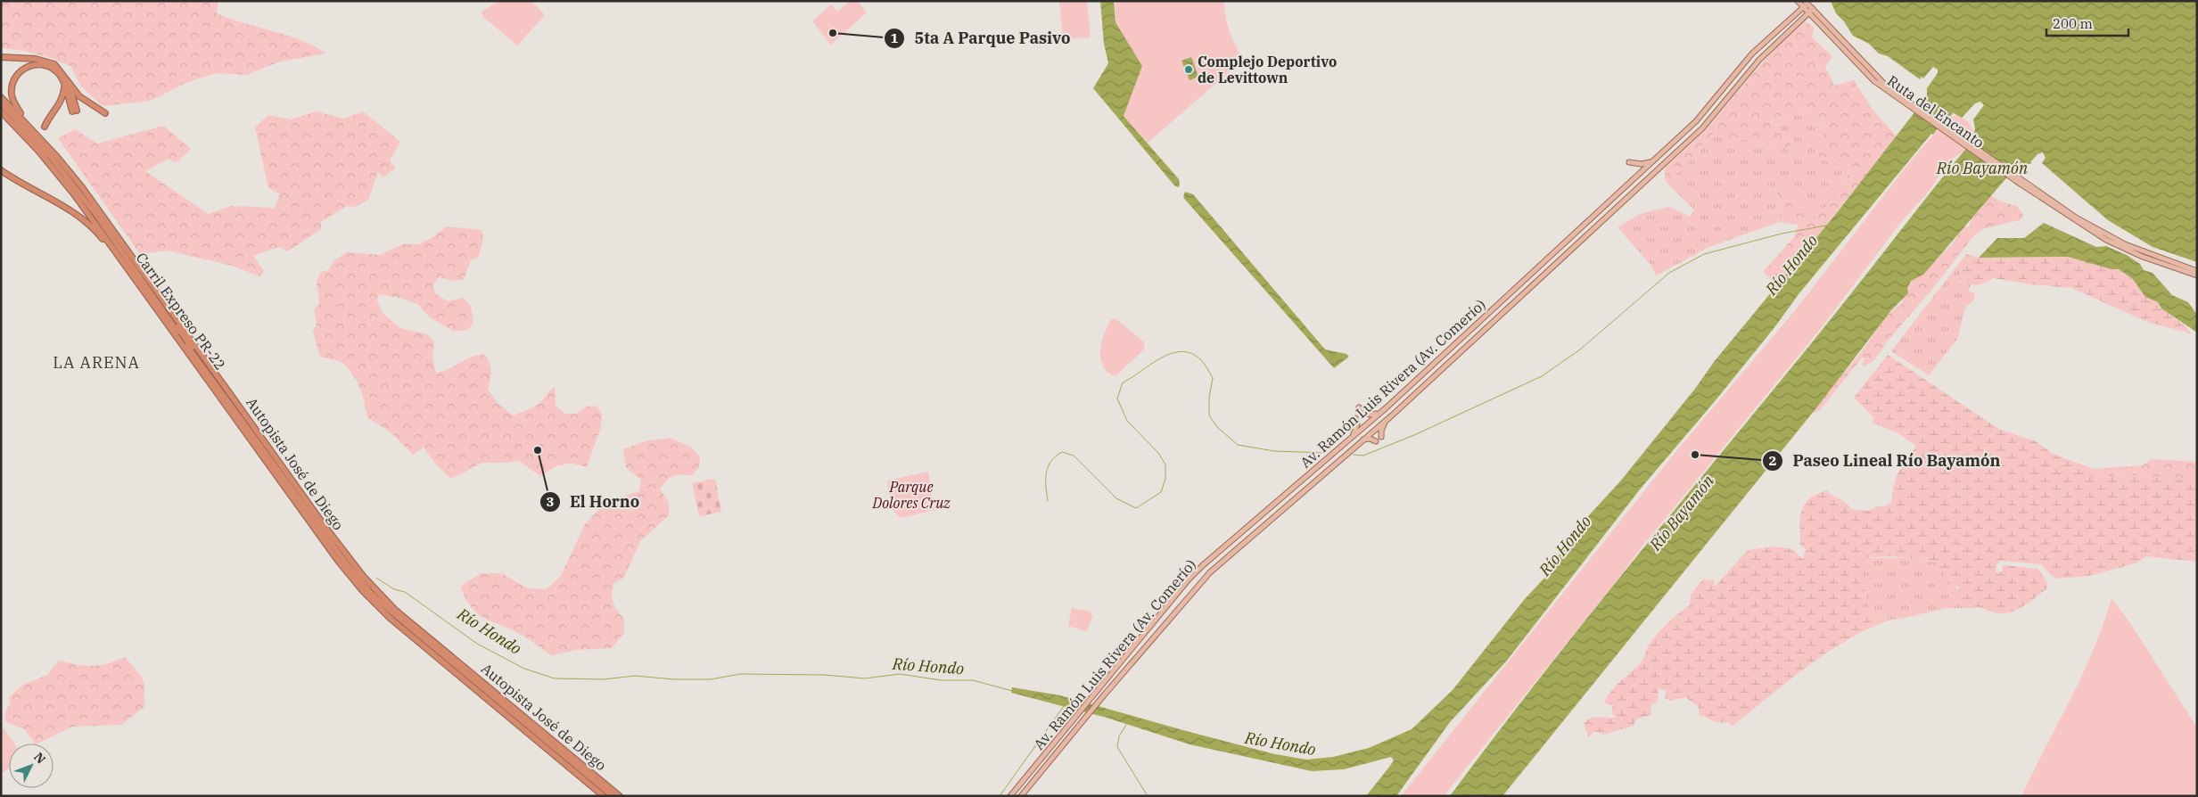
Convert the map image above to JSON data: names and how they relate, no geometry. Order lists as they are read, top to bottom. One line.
{"streets":{"highway":["Carril Expreso PR-22","Autopista José de Diego"],"main road":["Ruta del Encanto","Av. Ramón Luis Rivera (Av. Comerío)"]},"crossings":[["Ruta del Encanto","Av. Ramón Luis Rivera (Av. Comerío)"],["Carril Expreso PR-22","Autopista José de Diego"]],"districts":["LA ARENA"],"water":["Río Bayamón","Río Hondo"],"parks":["Parque Dolores Cruz"],"places":["5ta A Parque Pasivo","Complejo Deportivo de Levittown","El Horno","Paseo Lineal Río Bayamón"],"scale_bar":"200 m","north":"top right"}
